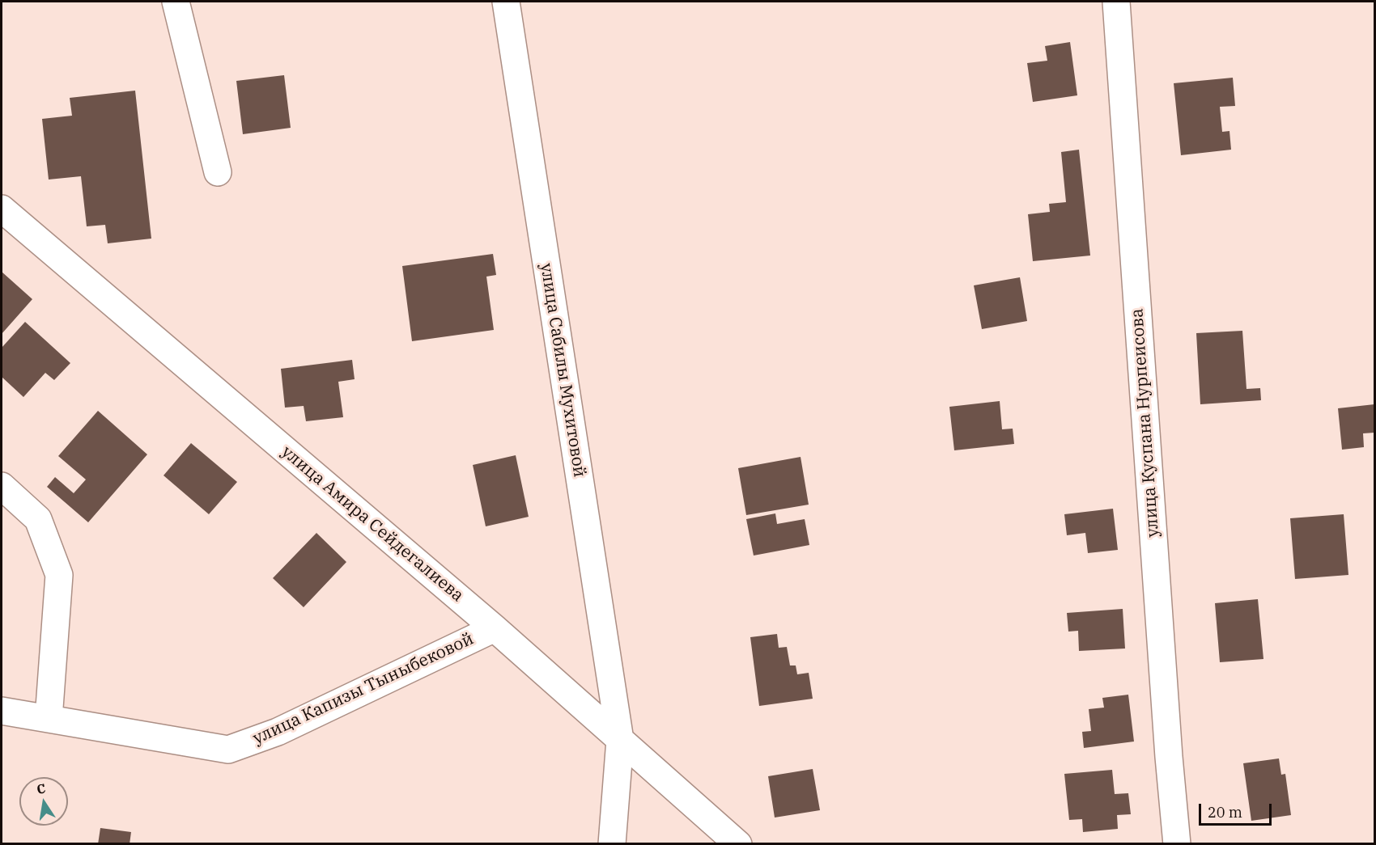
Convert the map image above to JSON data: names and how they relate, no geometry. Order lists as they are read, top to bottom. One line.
{"streets":{"street":["улица Сабилы Мухитовой","улица Куспана Нурпеисова","улица Амира Сейдегалиева","улица Капизы Тыныбековой"]},"crossings":[["улица Сабилы Мухитовой","улица Амира Сейдегалиева"],["улица Амира Сейдегалиева","улица Капизы Тыныбековой"]],"scale_bar":"20 m","north":"top"}
